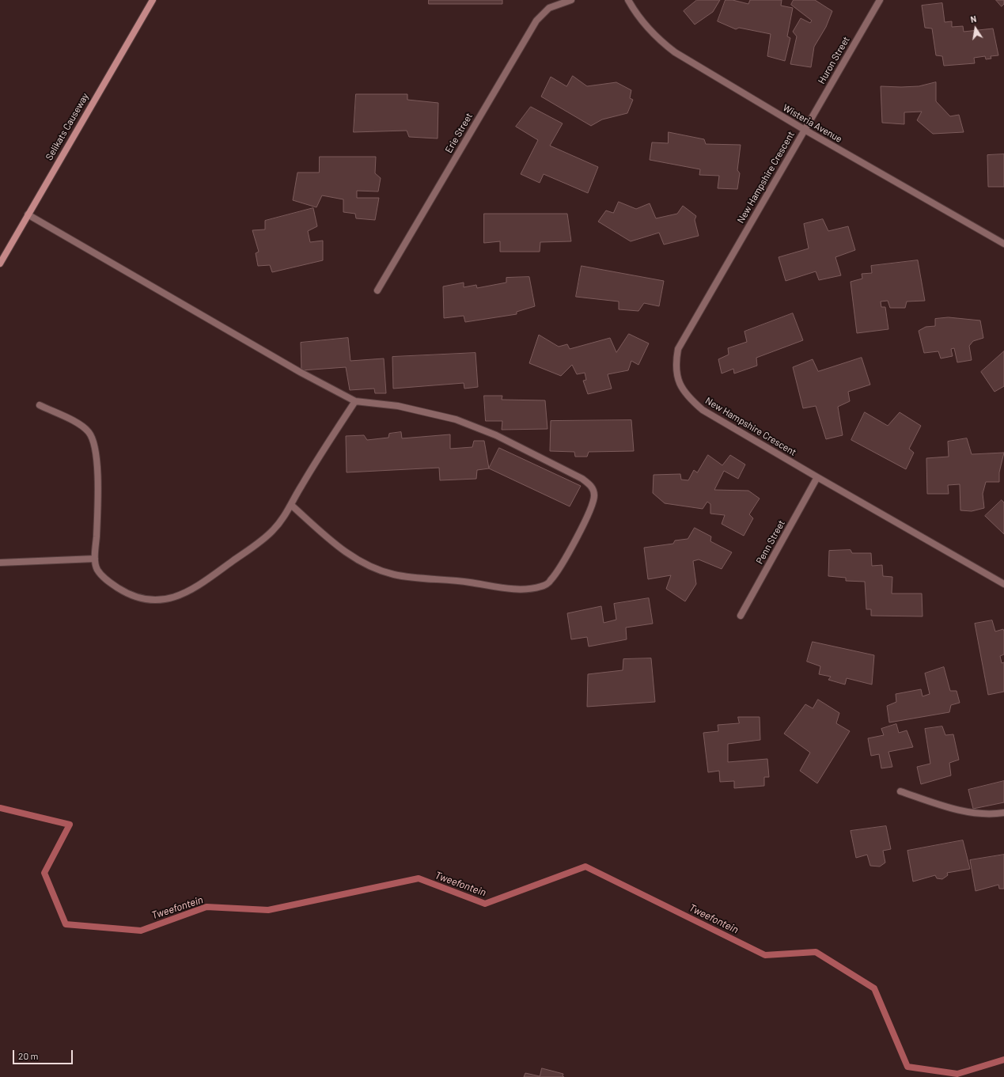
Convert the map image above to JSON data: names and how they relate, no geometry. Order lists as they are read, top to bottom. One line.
{"streets":{"street":["Huron Street","Wisteria Avenue","Selikats Causeway","Erie Street","New Hampshire Crescent","Penn Street"]},"crossings":[["Huron Street","Wisteria Avenue"],["Huron Street","New Hampshire Crescent"],["Wisteria Avenue","New Hampshire Crescent"],["New Hampshire Crescent","Penn Street"]],"water":["Tweefontein"],"scale_bar":"20 m","north":"top"}
